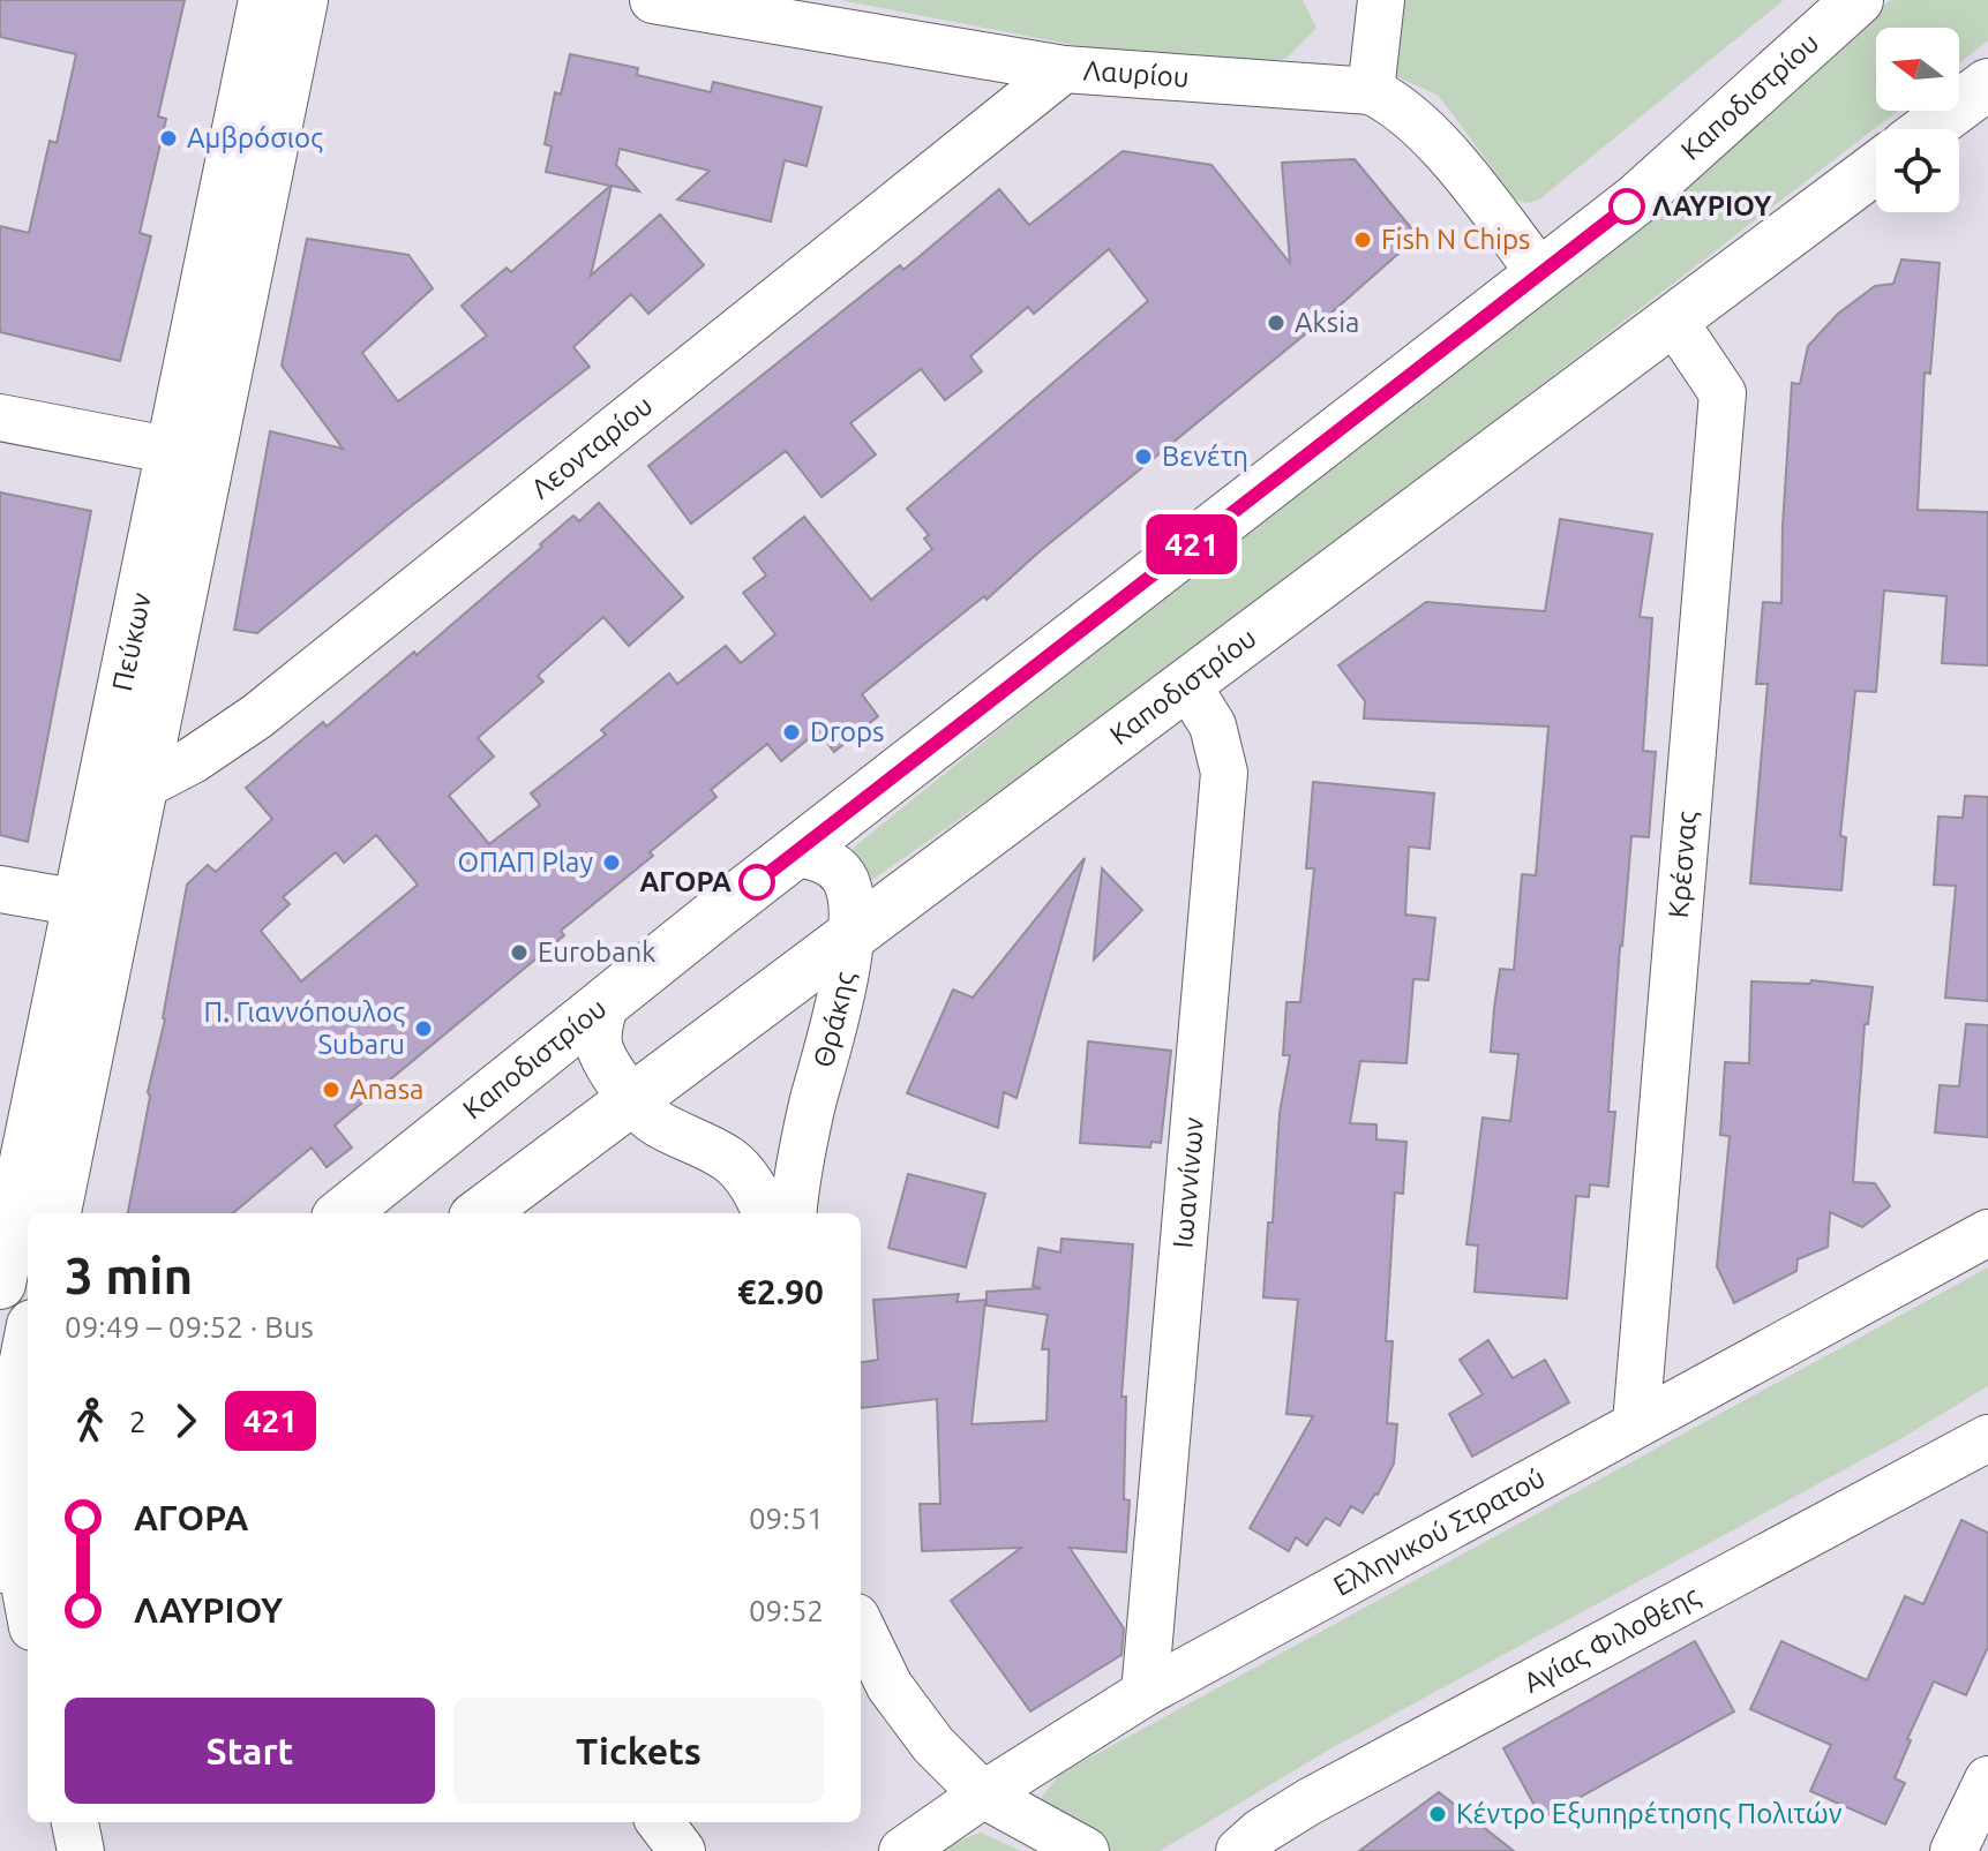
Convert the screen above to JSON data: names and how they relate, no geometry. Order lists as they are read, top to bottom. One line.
{"streets":{"main road":["Καποδιστρίου","Πεύκων"],"street":["Λαυρίου","Λεονταρίου","Κρέσνας","Θράκης","Ιωαννίνων","Ελληνικού Στρατού","Αγίας Φιλοθέης"]},"crossings":[["Λαυρίου","Καποδιστρίου"],["Λαυρίου","Λεονταρίου"],["Καποδιστρίου","Κρέσνας"],["Καποδιστρίου","Θράκης"],["Καποδιστρίου","Ιωαννίνων"],["Λεονταρίου","Πεύκων"],["Κρέσνας","Ελληνικού Στρατού"],["Ιωαννίνων","Ελληνικού Στρατού"]],"places":["Αμβρόσιος","ΛΑΥΡΙΟΥ","Fish N Chips","Aksia","Βενέτη","Drops","ΟΠΑΠ Play","ΑΓΟΡΑ","Eurobank","Π. Γιαννόπουλος Subaru","Anasa","Κέντρο Εξυπηρέτησης Πολιτών"],"lines":["bus line 421"],"north":"left","page":{"on_map":"421","heading":["3 min","09:49 – 09:52 · Bus","€2.90"],"legs":["2","421"],"list":[{"name":"ΑΓΟΡΑ","value":"09:51"},{"name":"ΛΑΥΡΙΟΥ","value":"09:52"}],"buttons":["Start","Tickets"]}}
